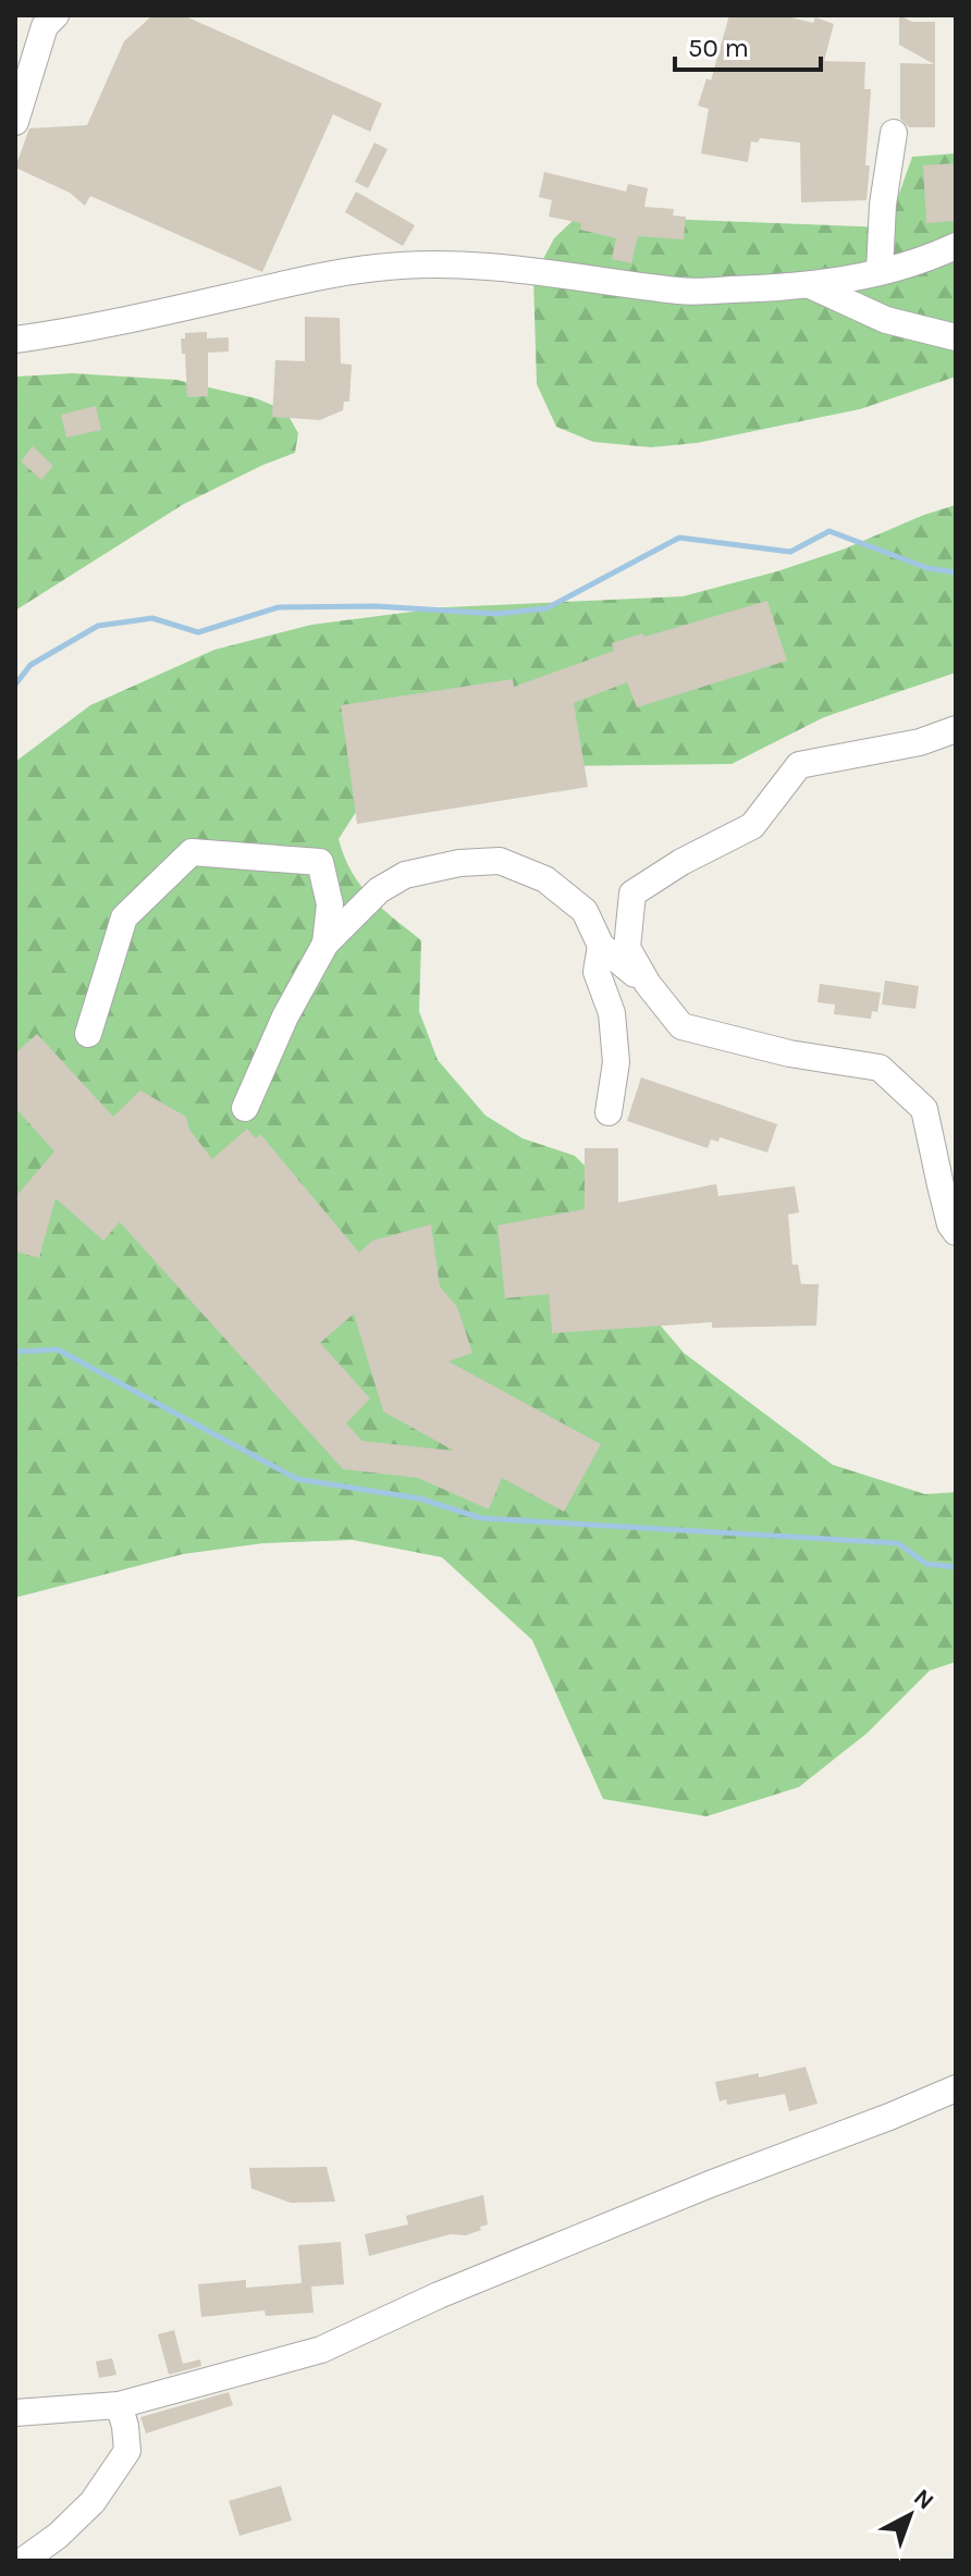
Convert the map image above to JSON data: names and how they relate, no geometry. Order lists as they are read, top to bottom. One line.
{"scale_bar":"50 m","north":"top right"}
